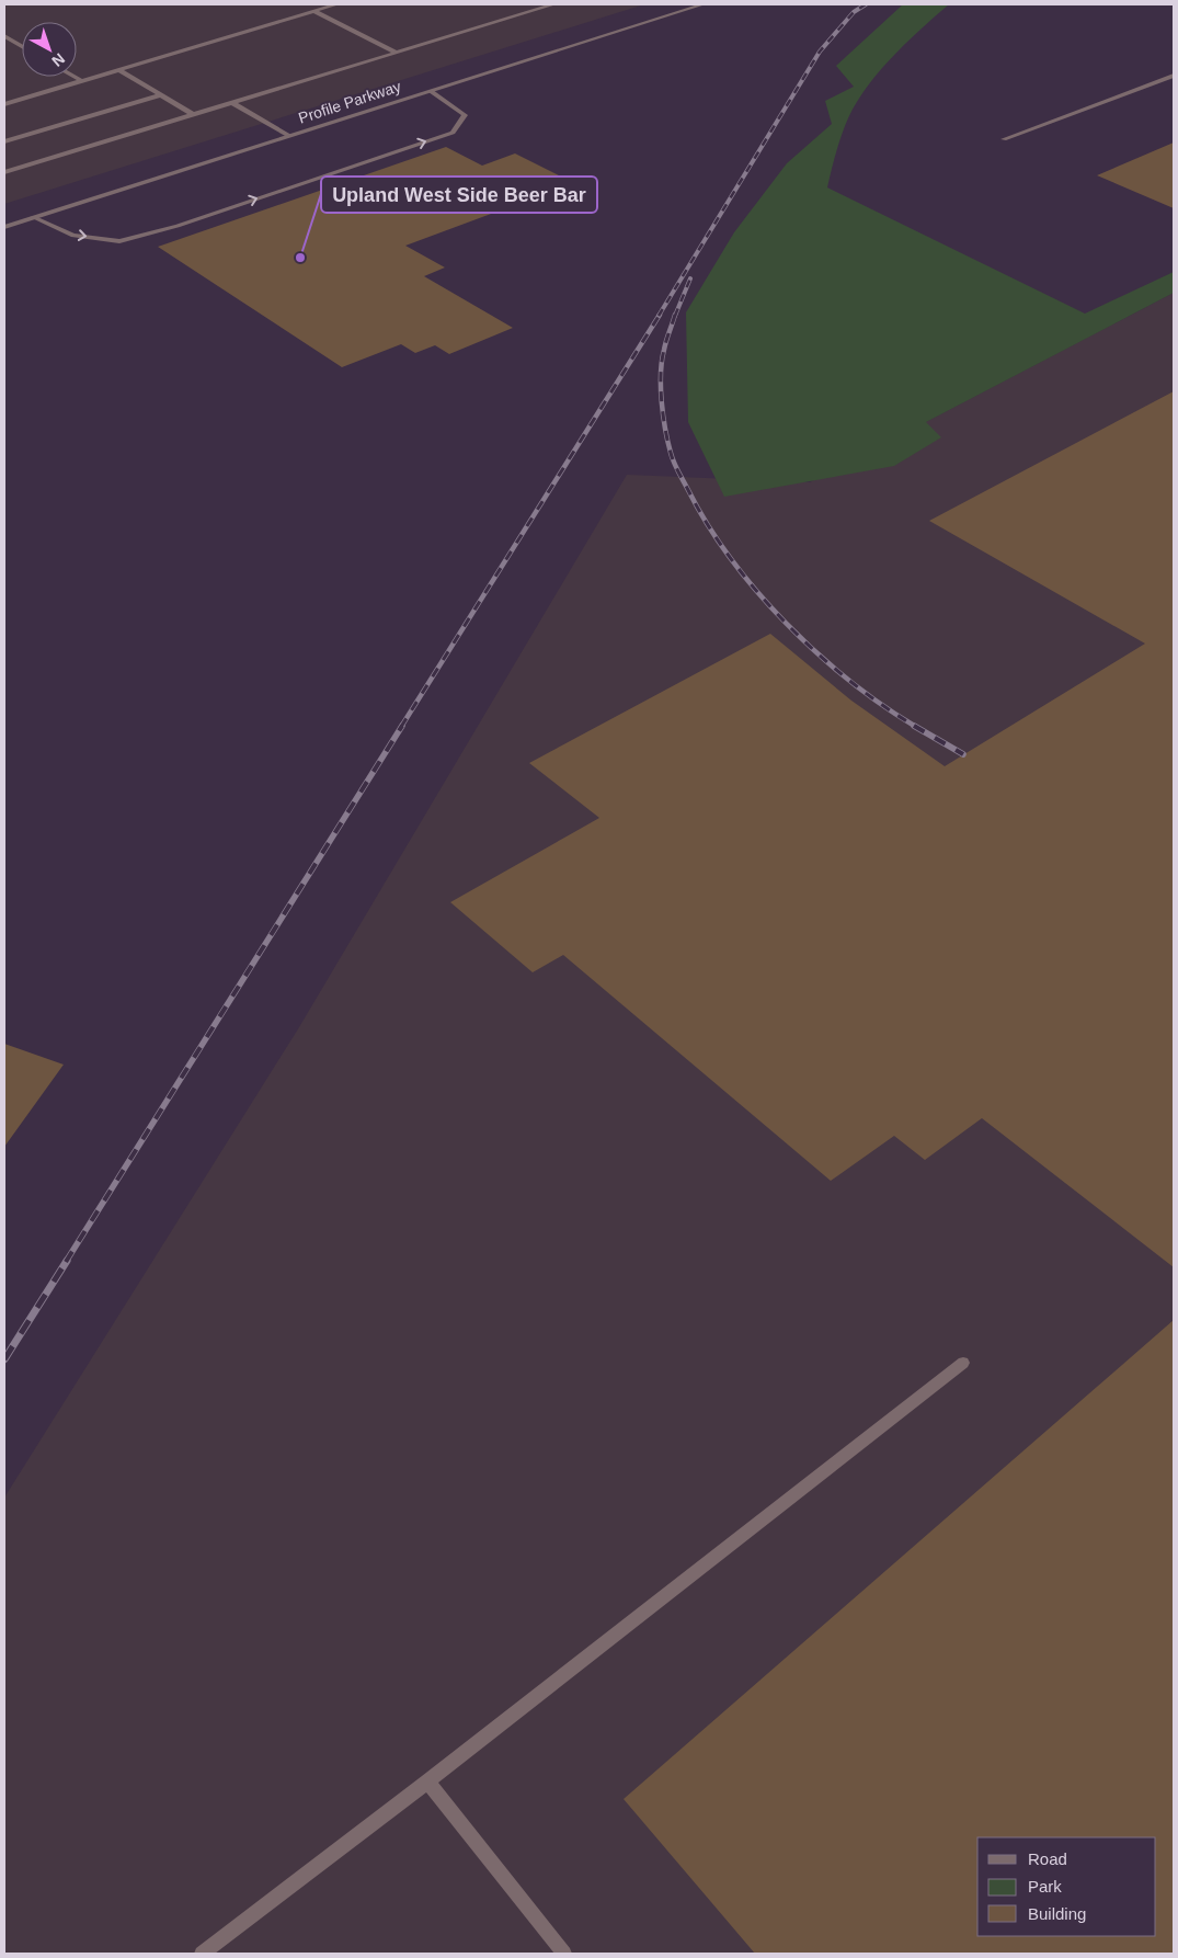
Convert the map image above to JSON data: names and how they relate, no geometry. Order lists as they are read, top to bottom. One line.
{"streets":{"street":["Profile Parkway"]},"places":["Upland West Side Beer Bar"],"legend":["Road","Park","Building"],"north":"bottom right"}
